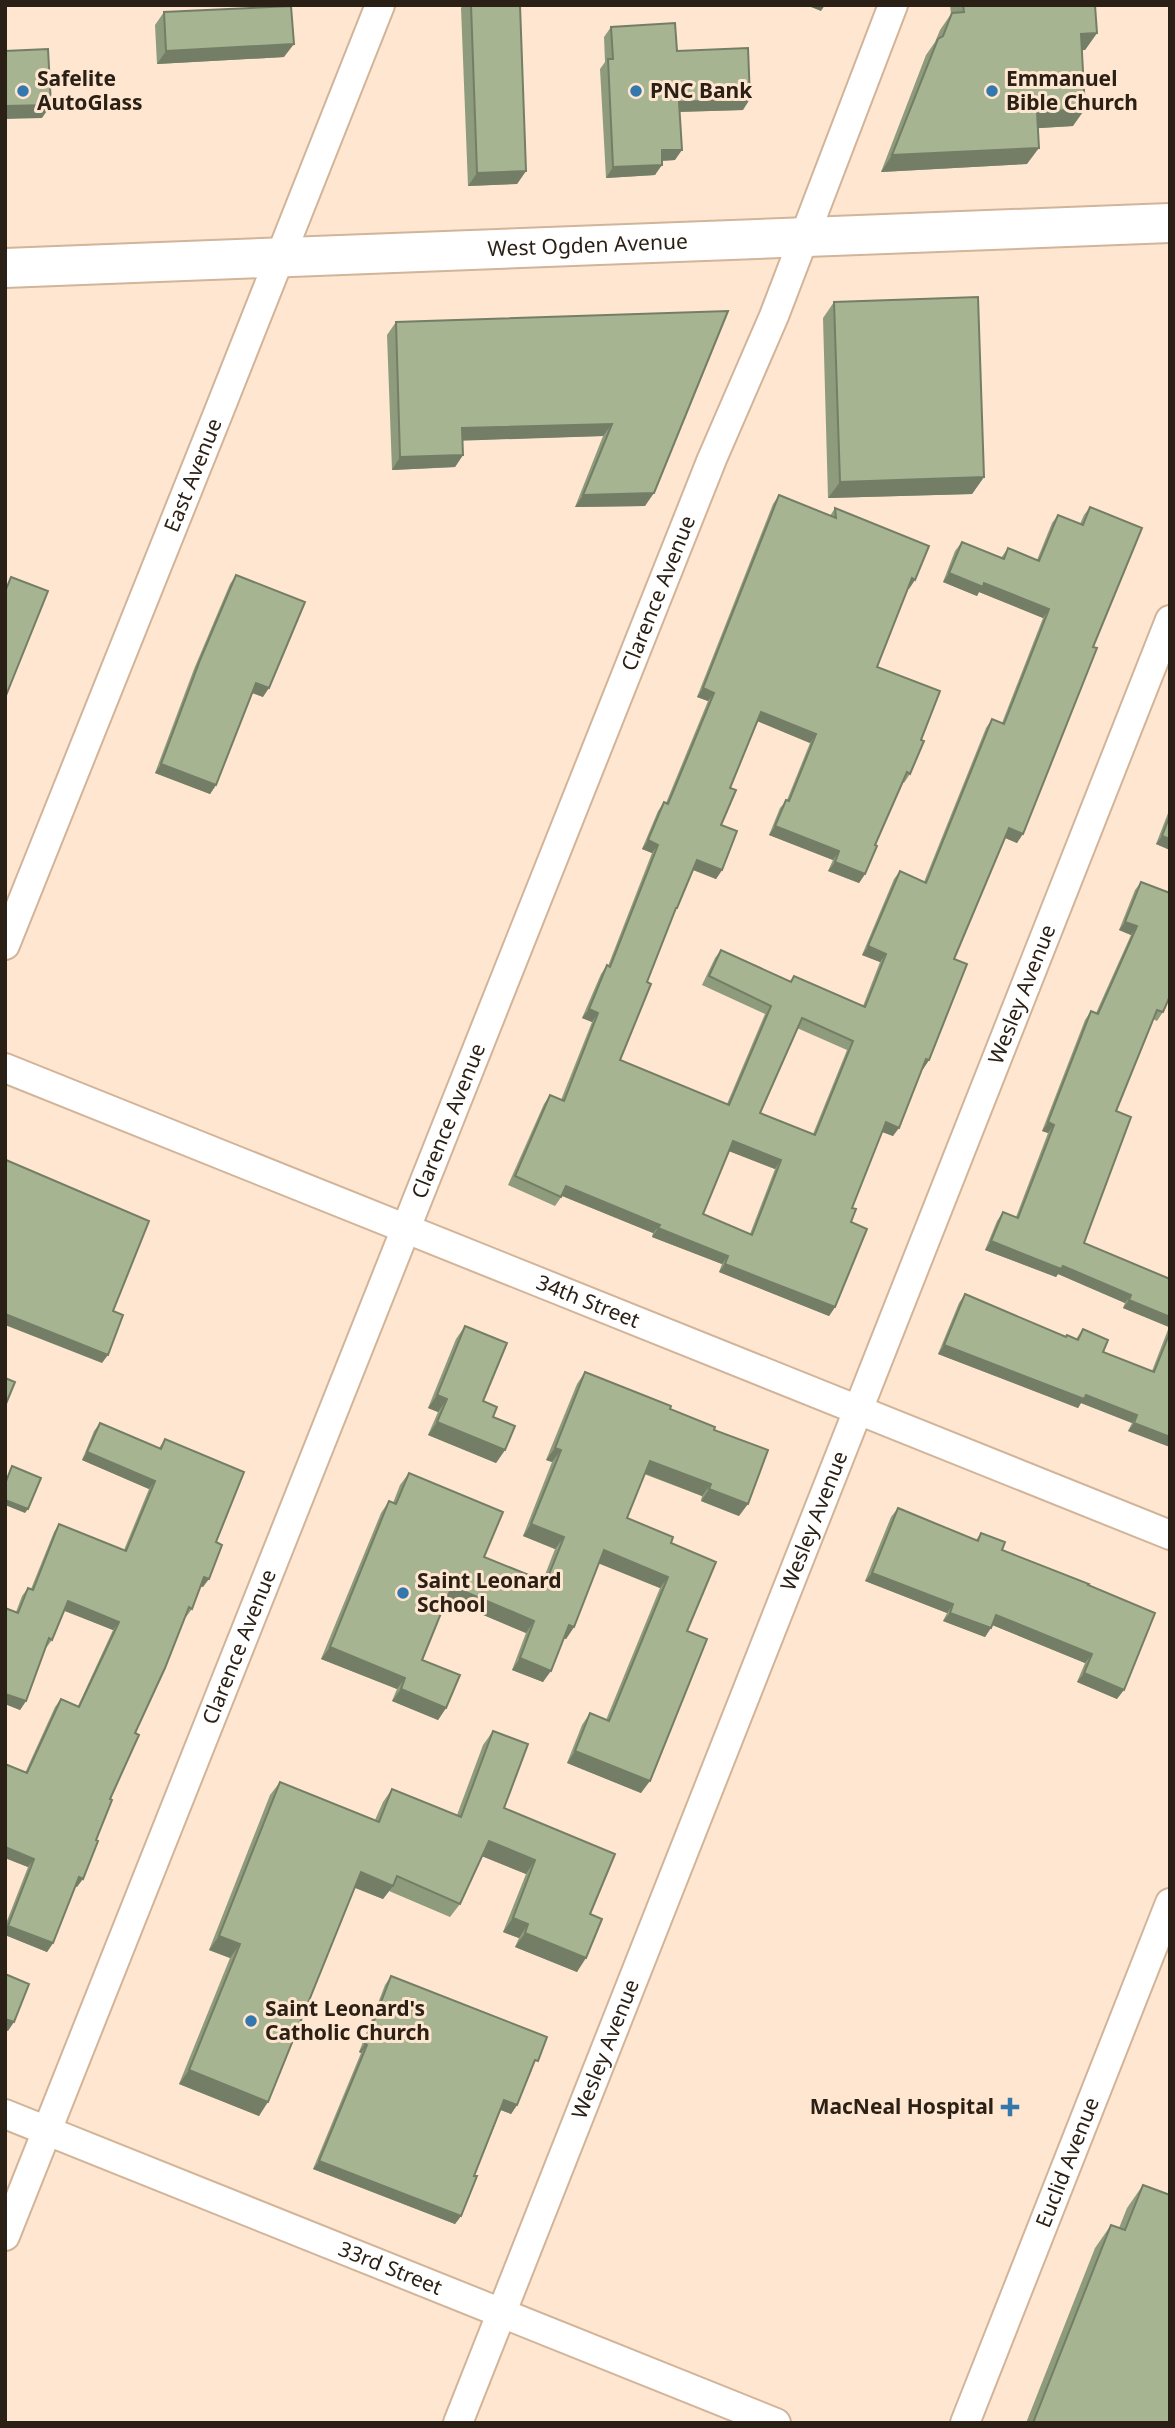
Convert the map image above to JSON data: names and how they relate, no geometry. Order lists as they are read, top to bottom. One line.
{"streets":{"main road":["West Ogden Avenue"],"street":["East Avenue","Clarence Avenue","Wesley Avenue","34th Street","Euclid Avenue","33rd Street"]},"crossings":[["West Ogden Avenue","East Avenue"],["West Ogden Avenue","Clarence Avenue"],["Clarence Avenue","34th Street"],["Clarence Avenue","33rd Street"],["Wesley Avenue","34th Street"],["Wesley Avenue","33rd Street"]],"places":{"other":["Safelite AutoGlass","PNC Bank","Emmanuel Bible Church","Saint Leonard School","Saint Leonard's Catholic Church"],"health":["MacNeal Hospital"]}}
